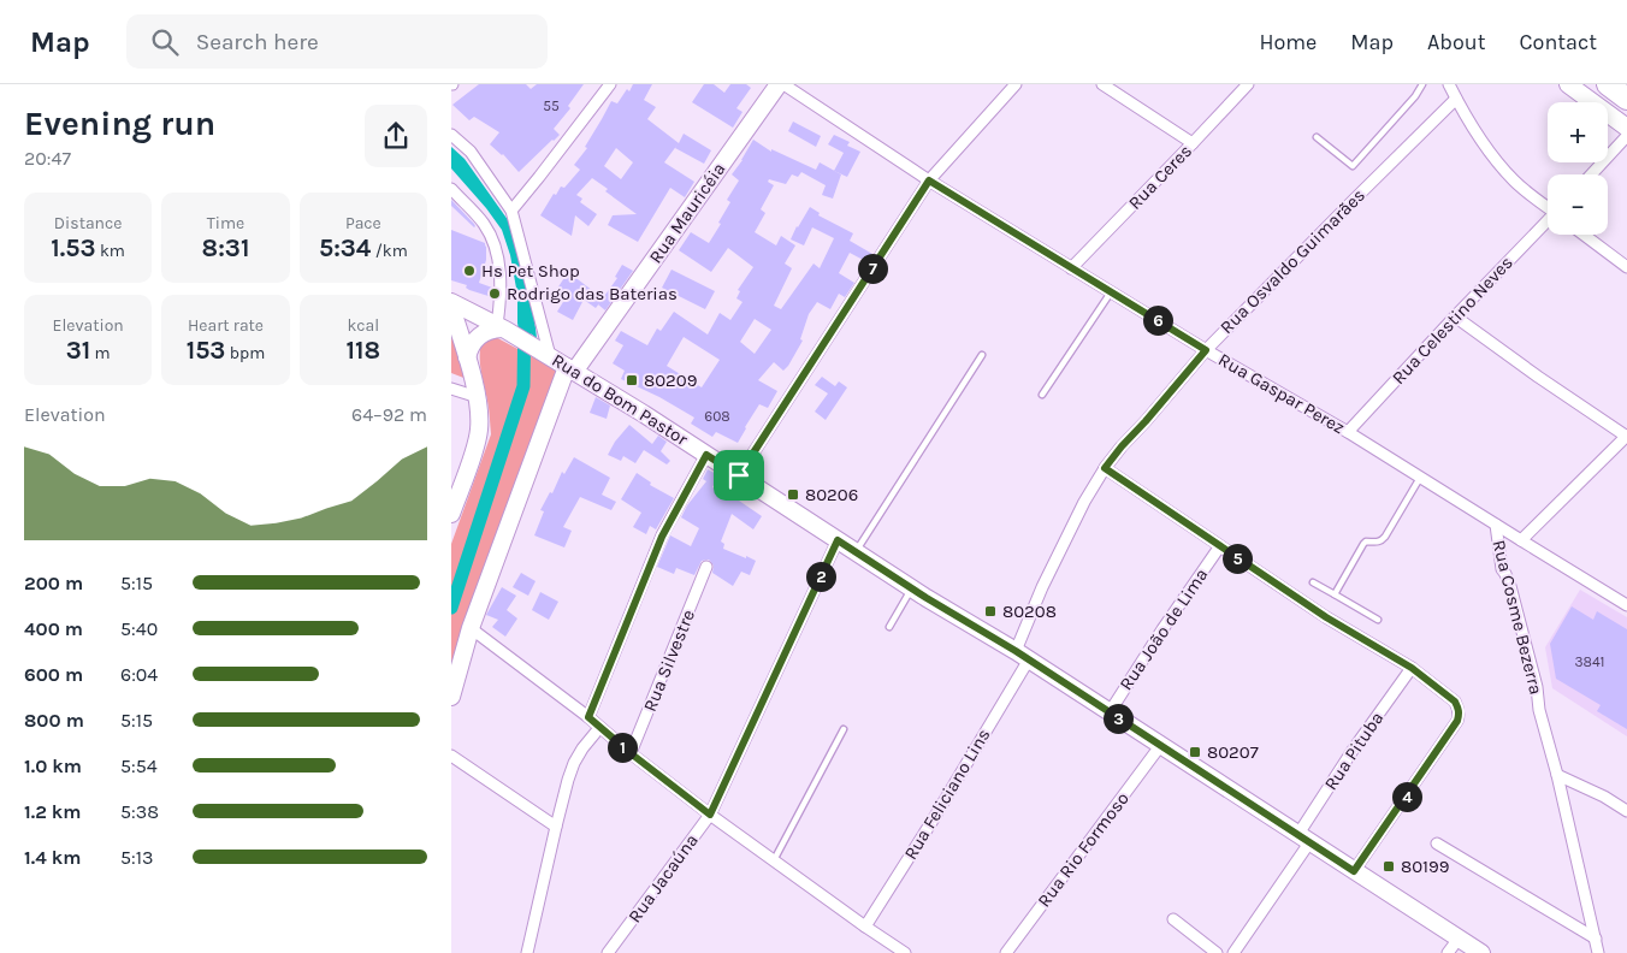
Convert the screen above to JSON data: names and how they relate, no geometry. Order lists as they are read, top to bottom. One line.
{"streets":{"street":["Rua Ceres","Rua Mauricéia","Rua Osvaldo Guimarães","Rua Celestino Neves","Rua Gaspar Perez","Rua do Bom Pastor","Rua Cosme Bezerra","Rua João de Lima","Rua Silvestre","Rua Pituba","Rua Feliciano Lins","Rua Rio Formoso","Rua Jacaúna"]},"crossings":[["Rua Ceres","Rua Gaspar Perez"],["Rua Mauricéia","Rua Gaspar Perez"],["Rua Mauricéia","Rua do Bom Pastor"],["Rua Osvaldo Guimarães","Rua Gaspar Perez"],["Rua Osvaldo Guimarães","Rua do Bom Pastor"],["Rua Osvaldo Guimarães","Rua Feliciano Lins"],["Rua Celestino Neves","Rua Gaspar Perez"],["Rua Gaspar Perez","Rua Cosme Bezerra"],["Rua do Bom Pastor","Rua João de Lima"],["Rua do Bom Pastor","Rua Pituba"],["Rua do Bom Pastor","Rua Feliciano Lins"],["Rua do Bom Pastor","Rua Rio Formoso"],["Rua do Bom Pastor","Rua Jacaúna"]],"places":{"other":["Hs Pet Shop","Rodrigo das Baterias"],"transit":["80209","80206","80208","80207","80199"]},"house_numbers":["55","608","3841"],"page":{"header":"Map","search":"Search here","nav":["Home","Map","About","Contact"],"heading":["Evening run","20:47"],"map_buttons":["+","−"],"stats":[["Distance","1.53 km"],["Time","8:31"],["Pace","5:34 /km"],["Elevation","31 m"],["Heart rate","153 bpm"],["kcal","118"]],"pins":["7","6","5","2","3","1","4"],"chart":["Elevation","64–92 m"],"list":[{"name":"200 m","note":"5:15"},{"name":"400 m","note":"5:40"},{"name":"600 m","note":"6:04"},{"name":"800 m","note":"5:15"},{"name":"1.0 km","note":"5:54"},{"name":"1.2 km","note":"5:38"},{"name":"1.4 km","note":"5:13"}]}}
